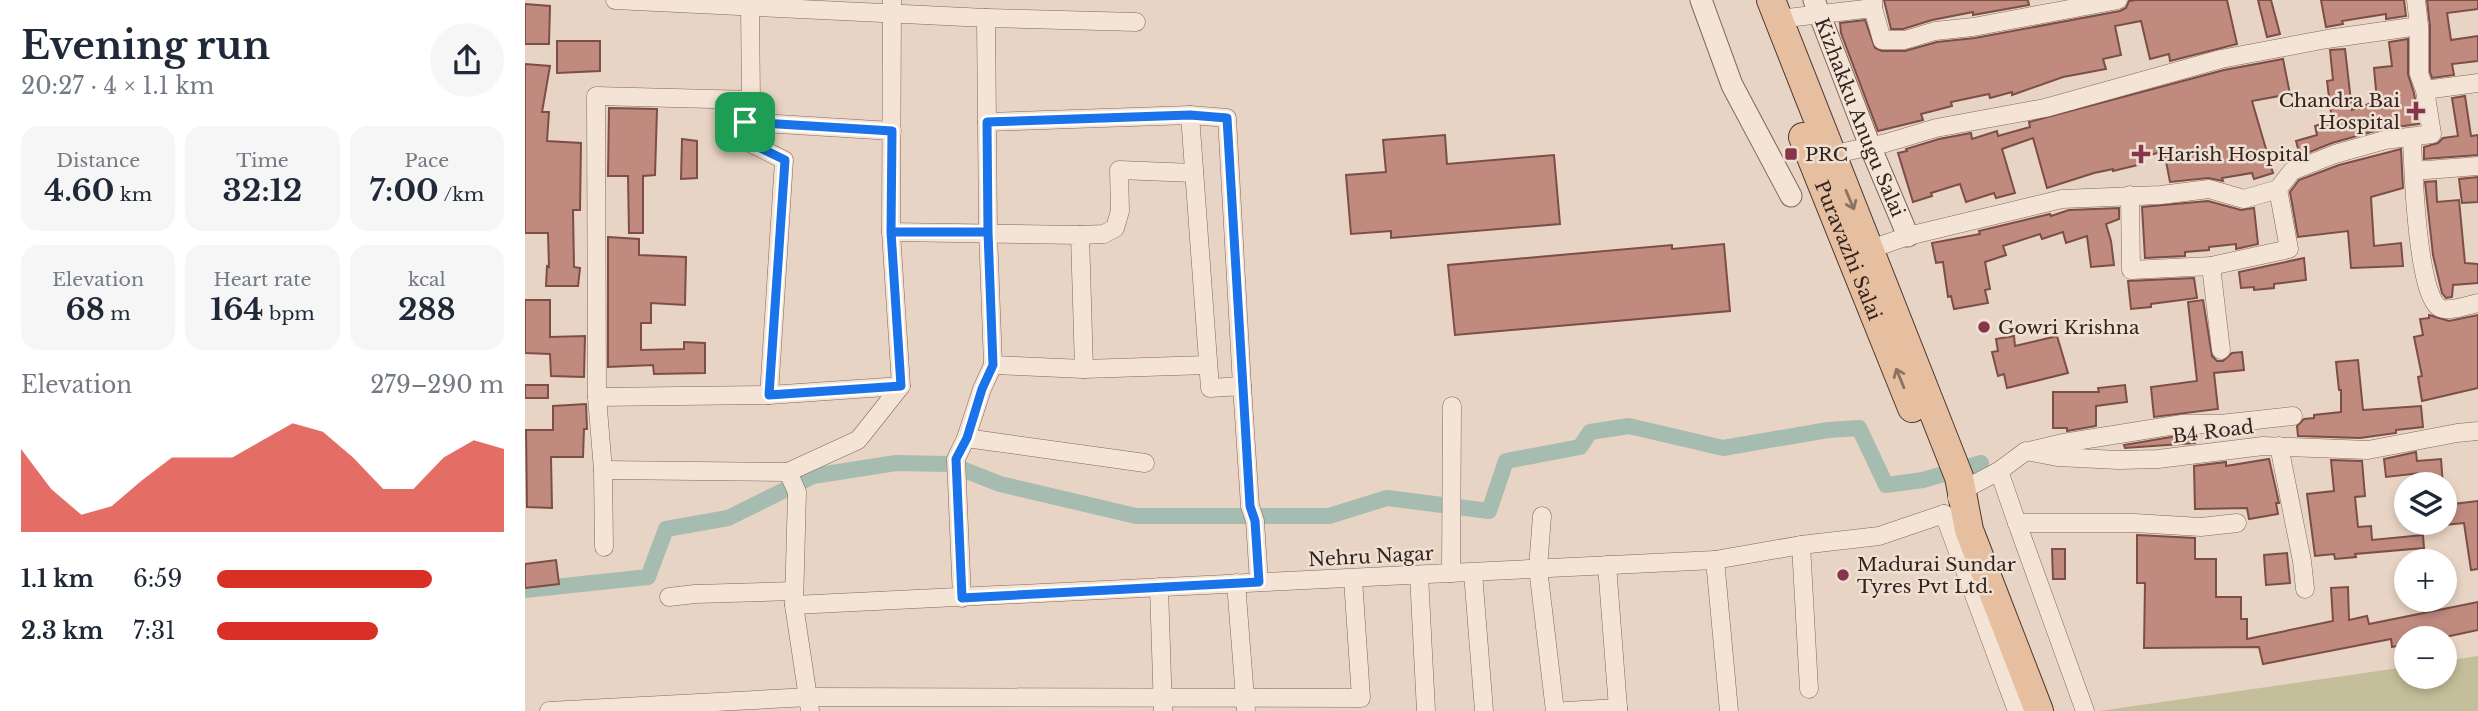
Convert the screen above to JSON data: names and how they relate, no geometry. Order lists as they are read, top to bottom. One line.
{"streets":{"main road":["Puravazhi Salai"],"street":["Kizhakku Anugu Salai","B4 Road","Nehru Nagar"]},"places":{"health":["Chandra Bai Hospital","Harish Hospital"],"transit":["PRC"],"other":["Gowri Krishna","Madurai Sundar Tyres Pvt Ltd."]},"page":{"heading":["Evening run","20:27 · 4 × 1.1 km"],"stats":[["Distance","4.60 km"],["Time","32:12"],["Pace","7:00 /km"],["Elevation","68 m"],["Heart rate","164 bpm"],["kcal","288"]],"chart":["Elevation","279–290 m"],"map_buttons":["+","−"],"list":[{"name":"1.1 km","note":"6:59"},{"name":"2.3 km","note":"7:31"}]}}
